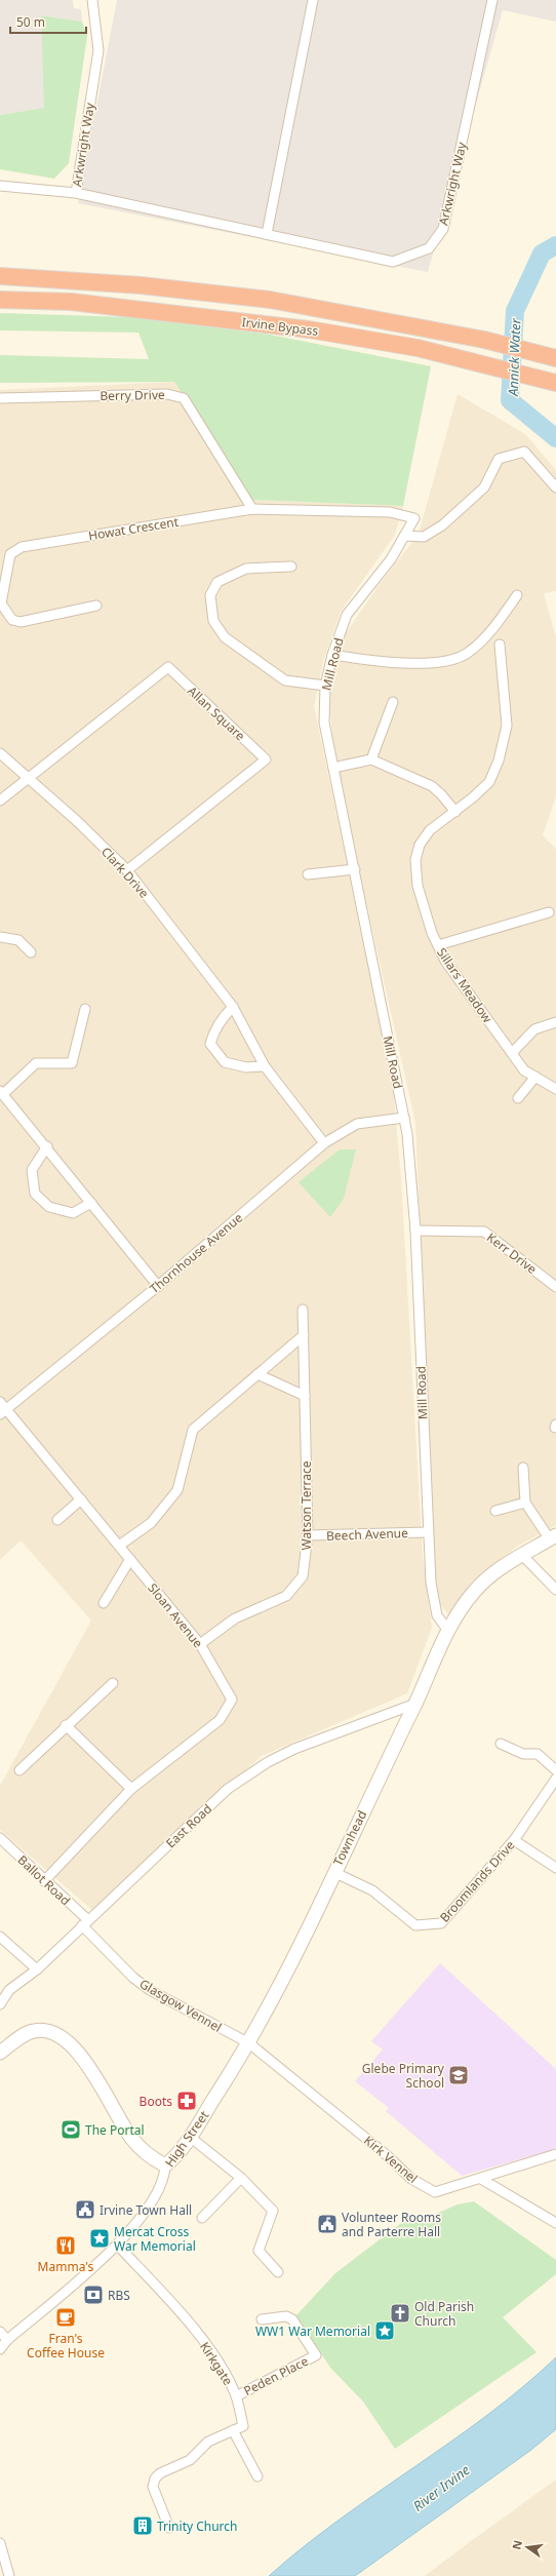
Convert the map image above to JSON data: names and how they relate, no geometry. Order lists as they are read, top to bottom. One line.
{"streets":{"highway":["Irvine Bypass"],"main road":["Townhead","High Street"],"street":["Arkwright Way","Berry Drive","Howat Crescent","Mill Road","Allan Square","Clark Drive","Sillars Meadow","Thornhouse Avenue","Kerr Drive","Watson Terrace","Beech Avenue","Sloan Avenue","East Road","Ballot Road","Broomlands Drive","Glasgow Vennel","Kirk Vennel","Kirkgate","Peden Place"]},"crossings":[["Berry Drive","Howat Crescent"],["Howat Crescent","Mill Road"],["Mill Road","Thornhouse Avenue"],["Mill Road","Kerr Drive"],["Mill Road","Beech Avenue"],["Mill Road","Townhead"],["Allan Square","Clark Drive"],["Clark Drive","Thornhouse Avenue"],["Thornhouse Avenue","Sloan Avenue"],["Watson Terrace","Beech Avenue"],["Watson Terrace","Sloan Avenue"],["Sloan Avenue","Ballot Road"],["East Road","Townhead"],["East Road","Ballot Road"],["East Road","Glasgow Vennel"],["Townhead","Broomlands Drive"],["Townhead","Glasgow Vennel"],["Townhead","High Street"],["Townhead","Kirk Vennel"],["Ballot Road","Glasgow Vennel"],["Glasgow Vennel","High Street"],["Glasgow Vennel","Kirk Vennel"],["High Street","Kirk Vennel"],["High Street","Kirkgate"],["Kirkgate","Peden Place"]],"water":["Annick Water","River Irvine"],"places":{"school or university":["Glebe Primary School"],"pharmacy":["Boots"],"sports":["The Portal"],"public building":["Irvine Town Hall","Volunteer Rooms and Parterre Hall"],"place":["Mercat Cross War Memorial","WW1 War Memorial"],"restaurant":["Mamma's"],"bank":["RBS"],"church":["Old Parish Church"],"cafe":["Fran's Coffee House"],"building":["Trinity Church"]},"scale_bar":"50 m","north":"left"}
